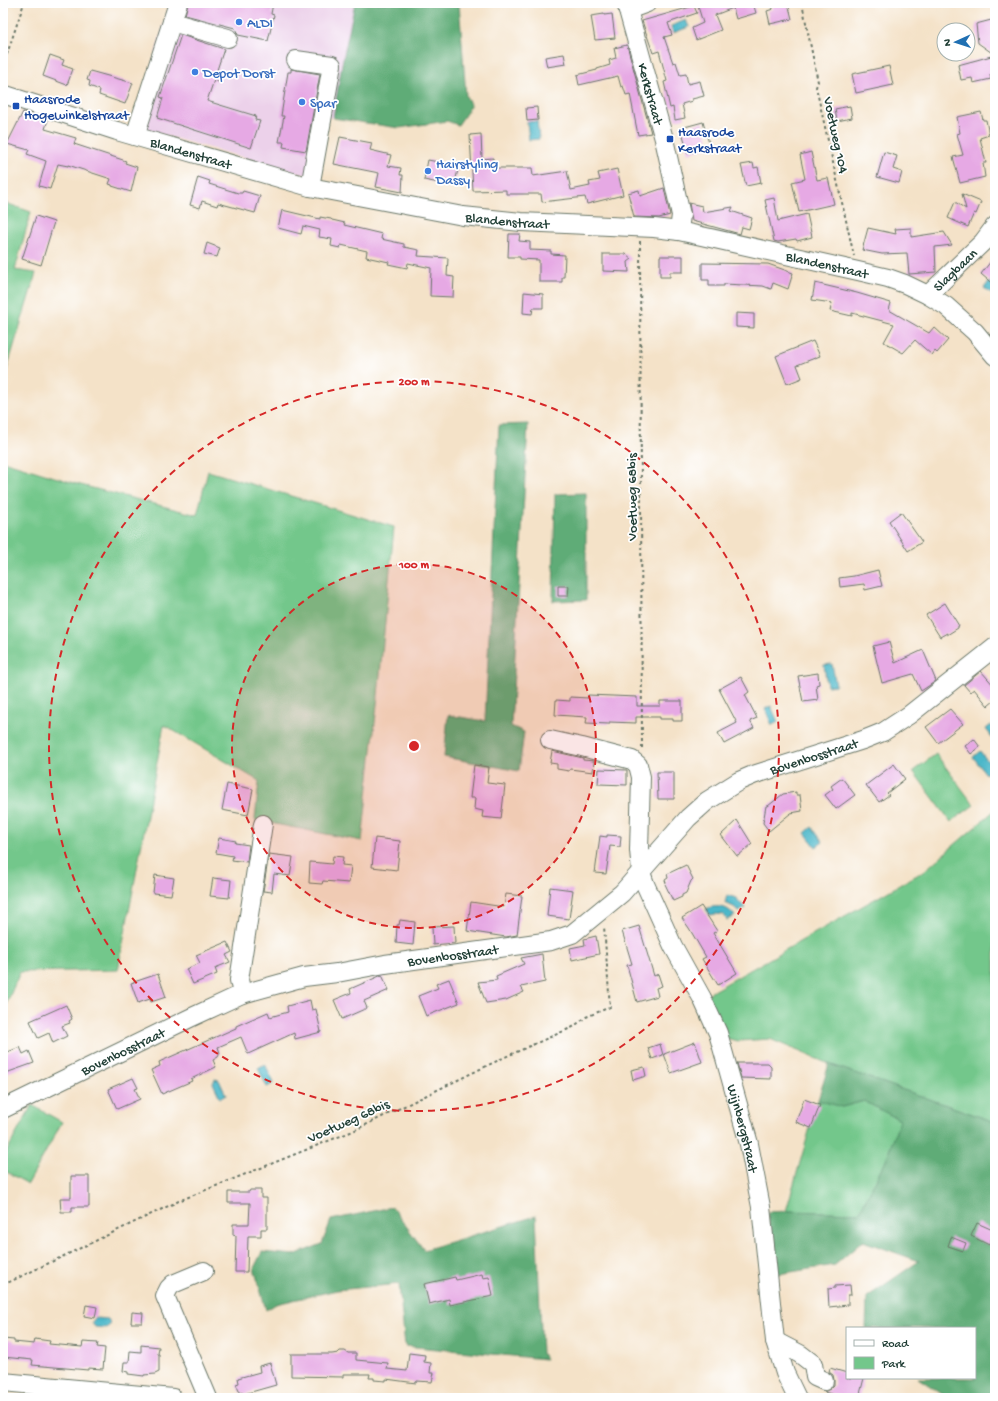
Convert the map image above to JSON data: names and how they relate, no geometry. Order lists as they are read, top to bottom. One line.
{"streets":{"street":["Kerkstraat","Blandenstraat","Slagbaan","Bovenbosstraat","Wijnbergstraat"],"path":["Voetweg 104","Voetweg 68bis"]},"crossings":[["Kerkstraat","Blandenstraat"],["Voetweg 104","Blandenstraat"],["Blandenstraat","Slagbaan"],["Blandenstraat","Voetweg 68bis"],["Voetweg 68bis","Bovenbosstraat"],["Bovenbosstraat","Wijnbergstraat"]],"places":{"other":["ALDI","Depot Dorst","Spar","Hairstyling Dassy"],"transit":["Haasrode Hogewinkelstraat","Haasrode Kerkstraat"]},"legend":["Road","Park"],"north":"left","rings":["200 m","100 m"]}
